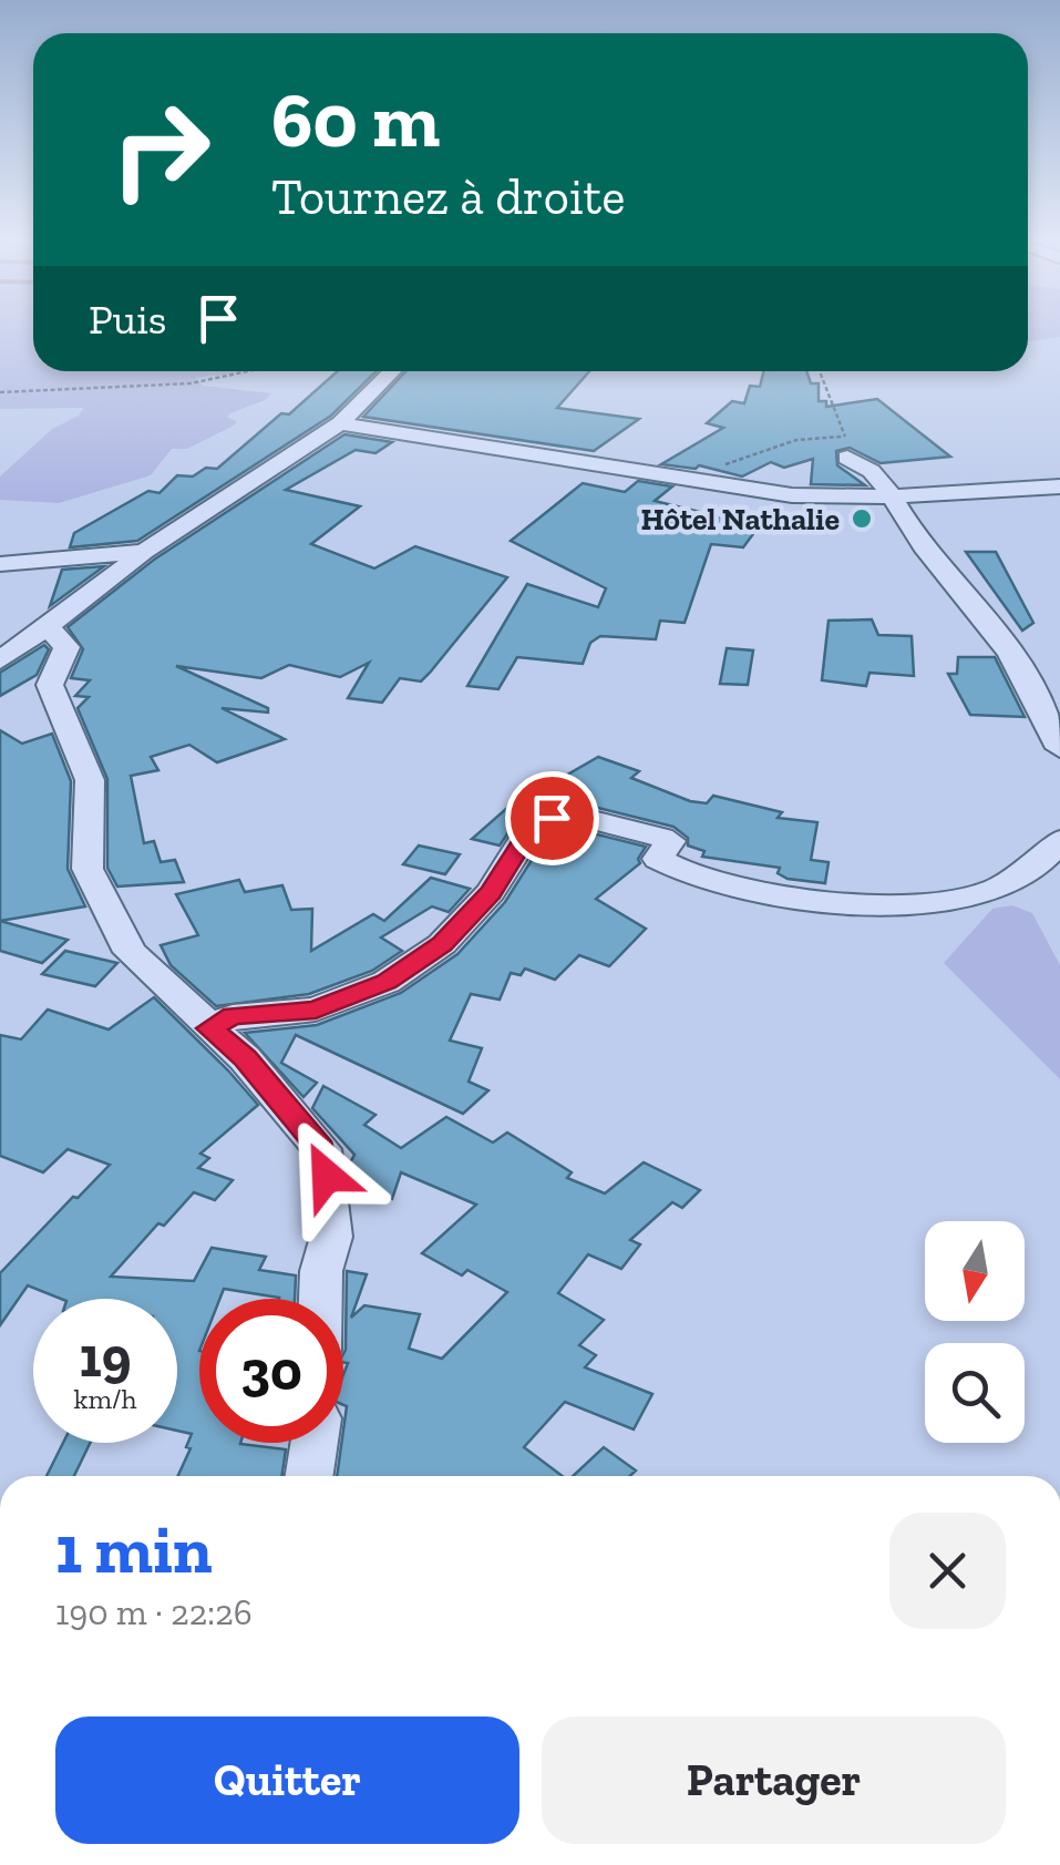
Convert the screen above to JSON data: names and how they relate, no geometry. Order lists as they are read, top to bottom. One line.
{"places":["Hôtel Nathalie"],"north":"bottom","page":{"turn":["60 m","Tournez à droite"],"then":"Puis","speed":"19 km/h","limit":"30","heading":["1 min","190 m · 22:26"],"buttons":["Quitter","Partager"]}}
